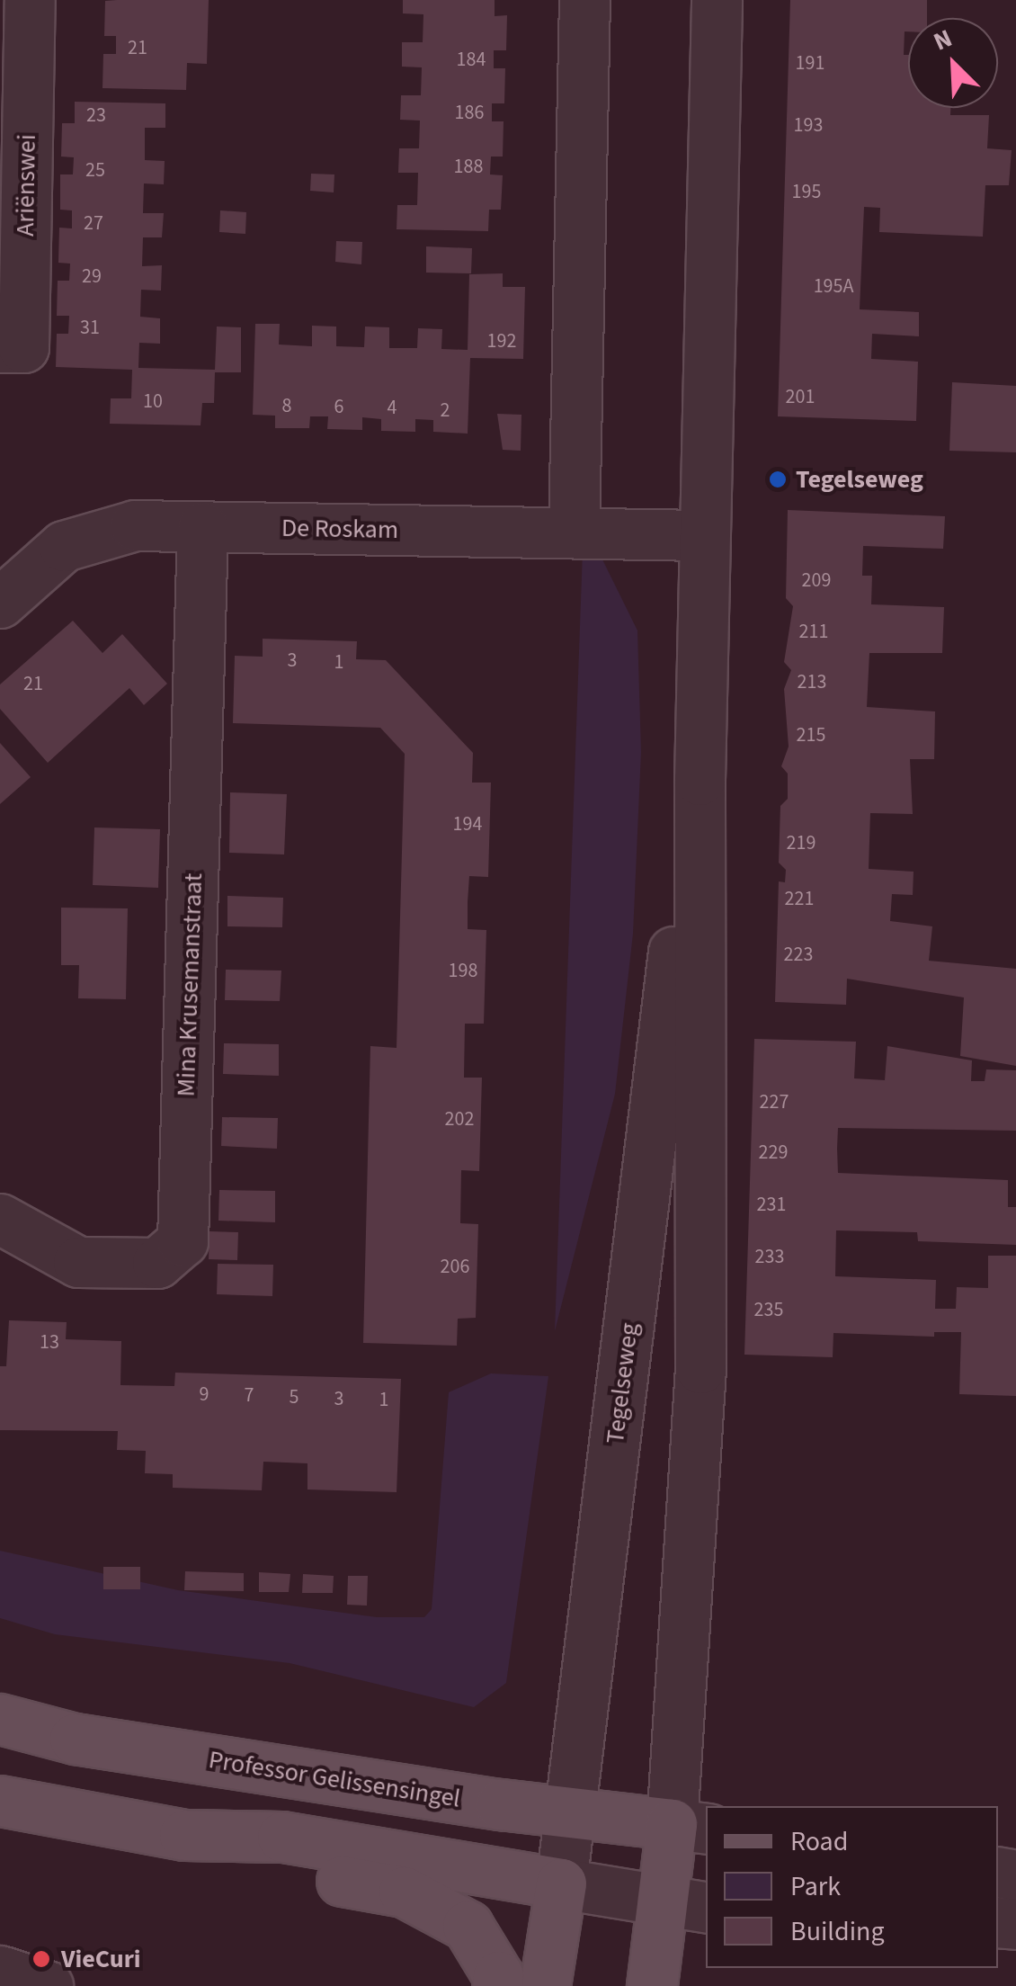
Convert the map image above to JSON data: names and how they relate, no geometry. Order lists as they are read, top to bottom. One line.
{"streets":{"main road":["Tegelseweg","Professor Gelissensingel"],"street":["Ariënswei","De Roskam","Mina Krusemanstraat"]},"crossings":[["De Roskam","Mina Krusemanstraat"],["De Roskam","Tegelseweg"],["Tegelseweg","Professor Gelissensingel"]],"places":["Tegelseweg","VieCuri"],"house_numbers":["21","184","191","186","23","193","188","25","195","27","29","195A","31","192","201","10","8","6","4","2","209","211","3","1","213","21","215","194","219","221","223","198","227","202","229","231","233","206","235","13","9","7","5","3","1"],"legend":["Road","Park","Building"],"north":"top left"}
